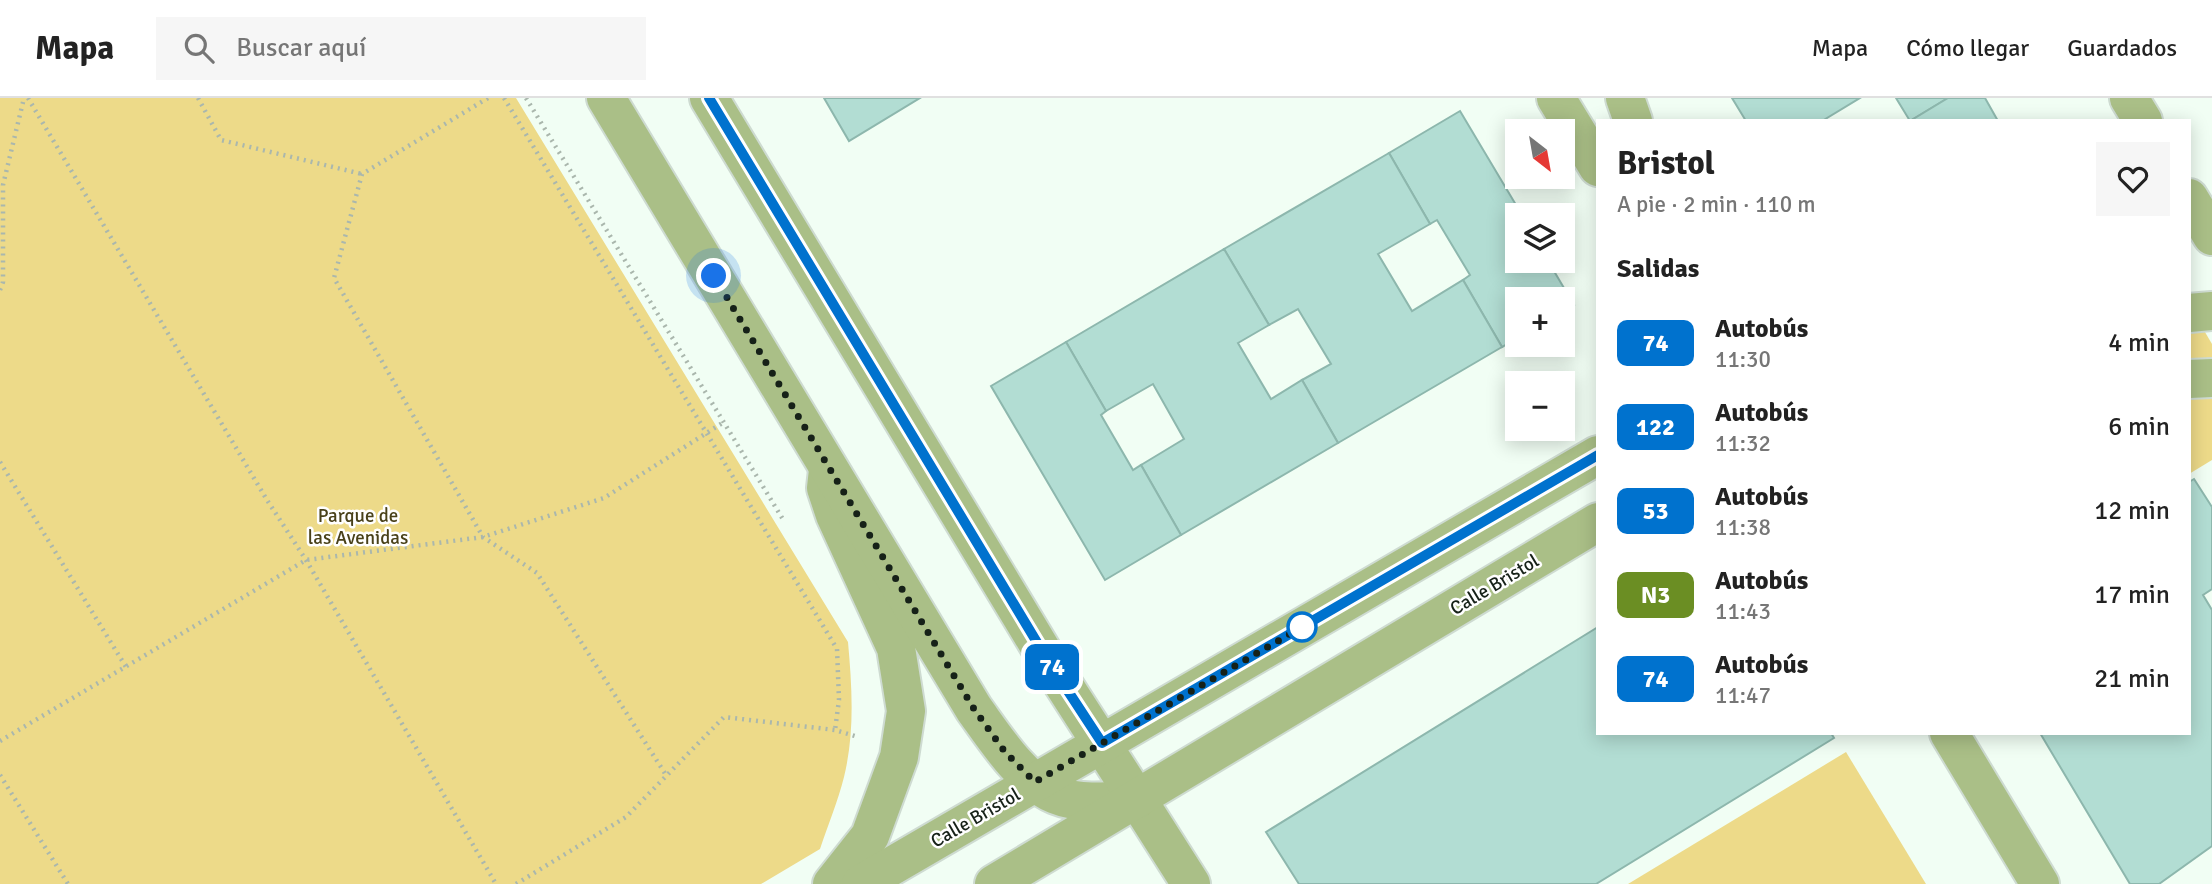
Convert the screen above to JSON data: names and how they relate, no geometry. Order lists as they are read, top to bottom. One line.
{"streets":{"street":["Calle Bristol"]},"parks":["Parque de las Avenidas"],"lines":["bus line 74"],"north":"bottom right","page":{"header":"Mapa","search":"Buscar aquí","nav":["Mapa","Cómo llegar","Guardados"],"on_map":"74","map_buttons":["+","−"],"heading":[["Bristol","A pie · 2 min · 110 m"],"Salidas"],"list":[{"mark":"74","name":"Autobús","note":"11:30","value":"4 min"},{"mark":"122","name":"Autobús","note":"11:32","value":"6 min"},{"mark":"53","name":"Autobús","note":"11:38","value":"12 min"},{"mark":"N3","name":"Autobús","note":"11:43","value":"17 min"},{"mark":"74","name":"Autobús","note":"11:47","value":"21 min"}]}}
